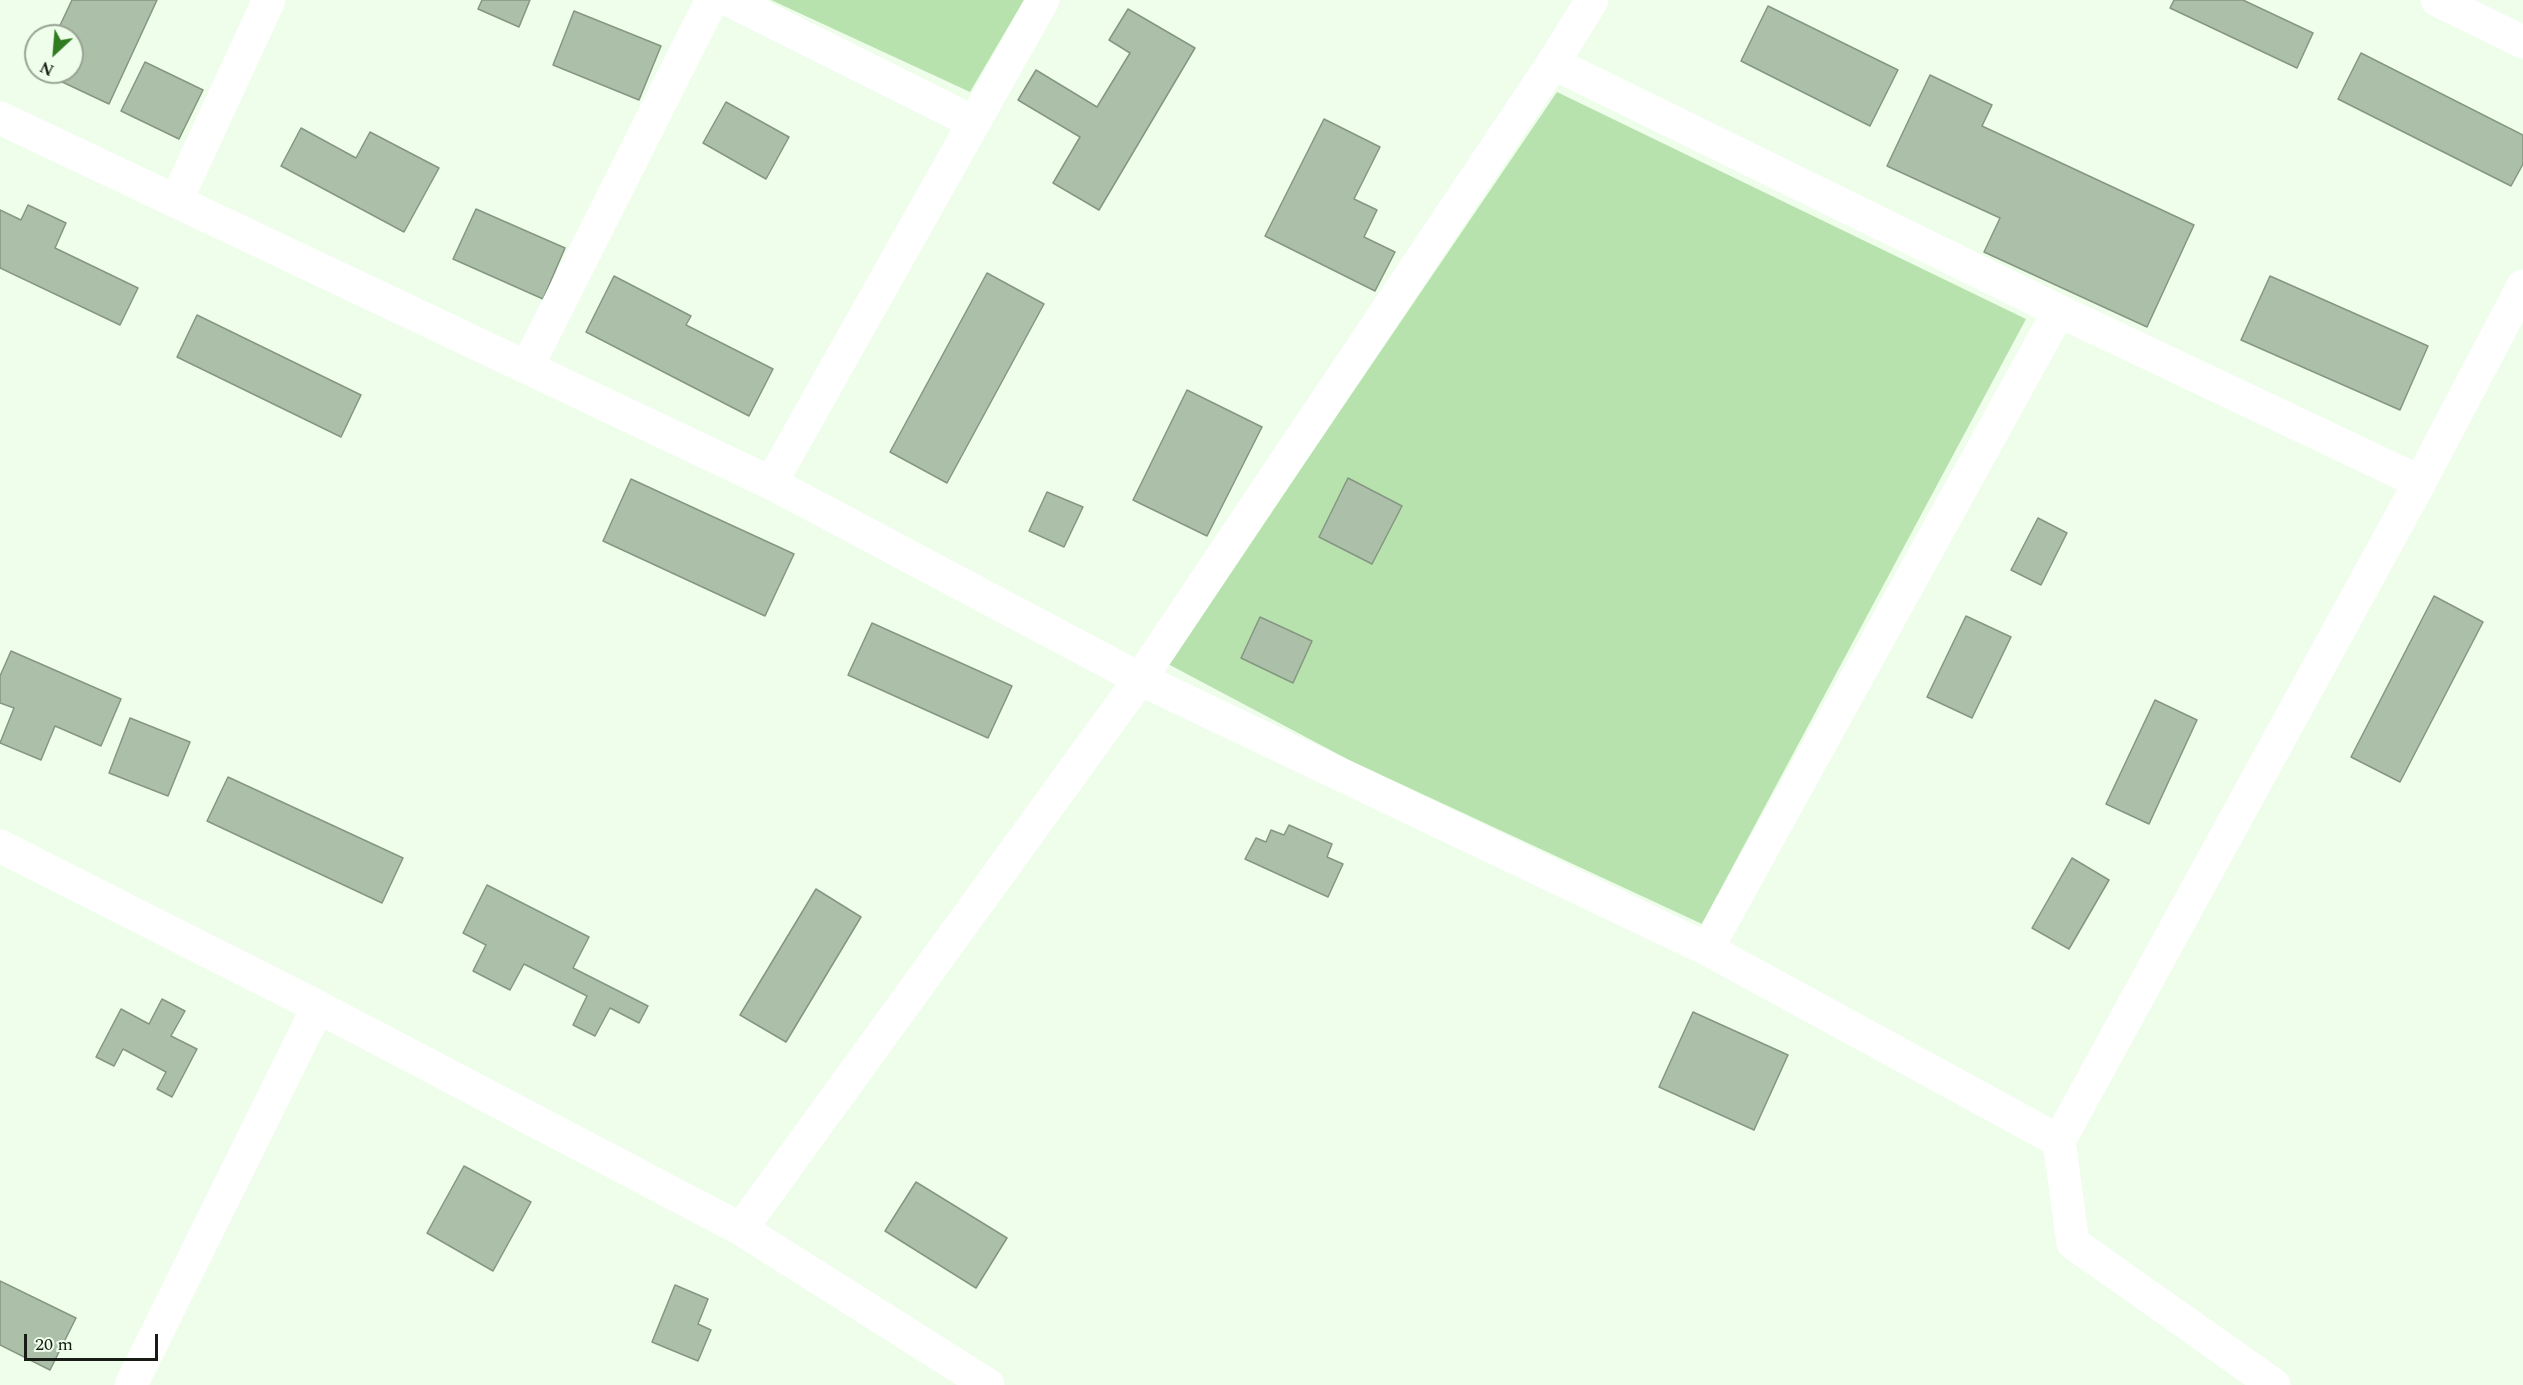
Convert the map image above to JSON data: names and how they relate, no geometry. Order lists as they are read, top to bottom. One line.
{"scale_bar":"20 m","north":"bottom left"}
